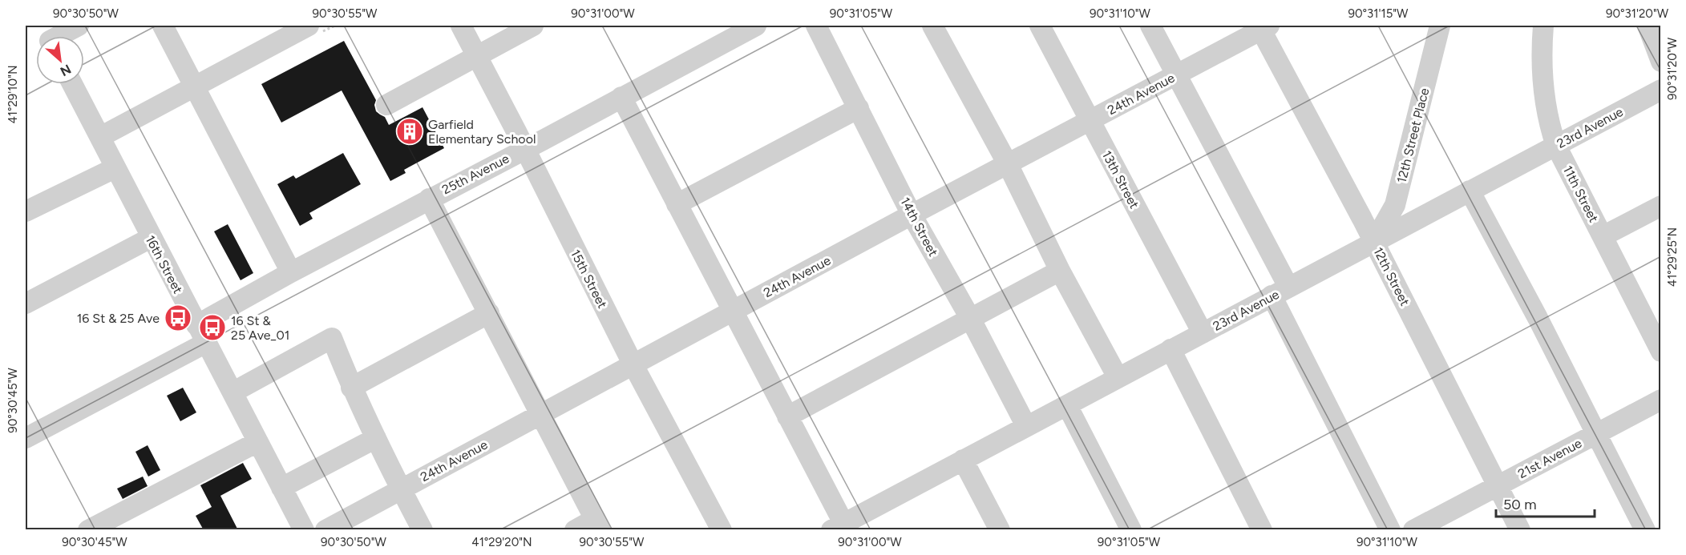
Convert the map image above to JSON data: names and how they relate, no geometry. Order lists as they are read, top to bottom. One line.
{"streets":{"street":["24th Avenue","23rd Avenue","12th Street Place","25th Avenue","13th Street","11th Street","14th Street","16th Street","12th Street","15th Street","21st Avenue"]},"crossings":[["24th Avenue","13th Street"],["24th Avenue","14th Street"],["24th Avenue","12th Street"],["24th Avenue","15th Street"],["23rd Avenue","12th Street Place"],["23rd Avenue","13th Street"],["23rd Avenue","11th Street"],["23rd Avenue","14th Street"],["23rd Avenue","12th Street"],["12th Street Place","12th Street"],["25th Avenue","16th Street"],["25th Avenue","15th Street"],["12th Street","21st Avenue"]],"places":{"building":["Garfield Elementary School"],"bus stop":["16 St & 25 Ave","16 St & 25 Ave_01"]},"scale_bar":"50 m","north":"bottom right","coordinates":["90°30'50\"W","90°30'55\"W","90°31'00\"W","90°31'05\"W","90°31'10\"W","90°31'15\"W","90°31'20\"W","41°29'10\"N","41°29'25\"N","90°30'45\"W","41°29'20\"N"]}
